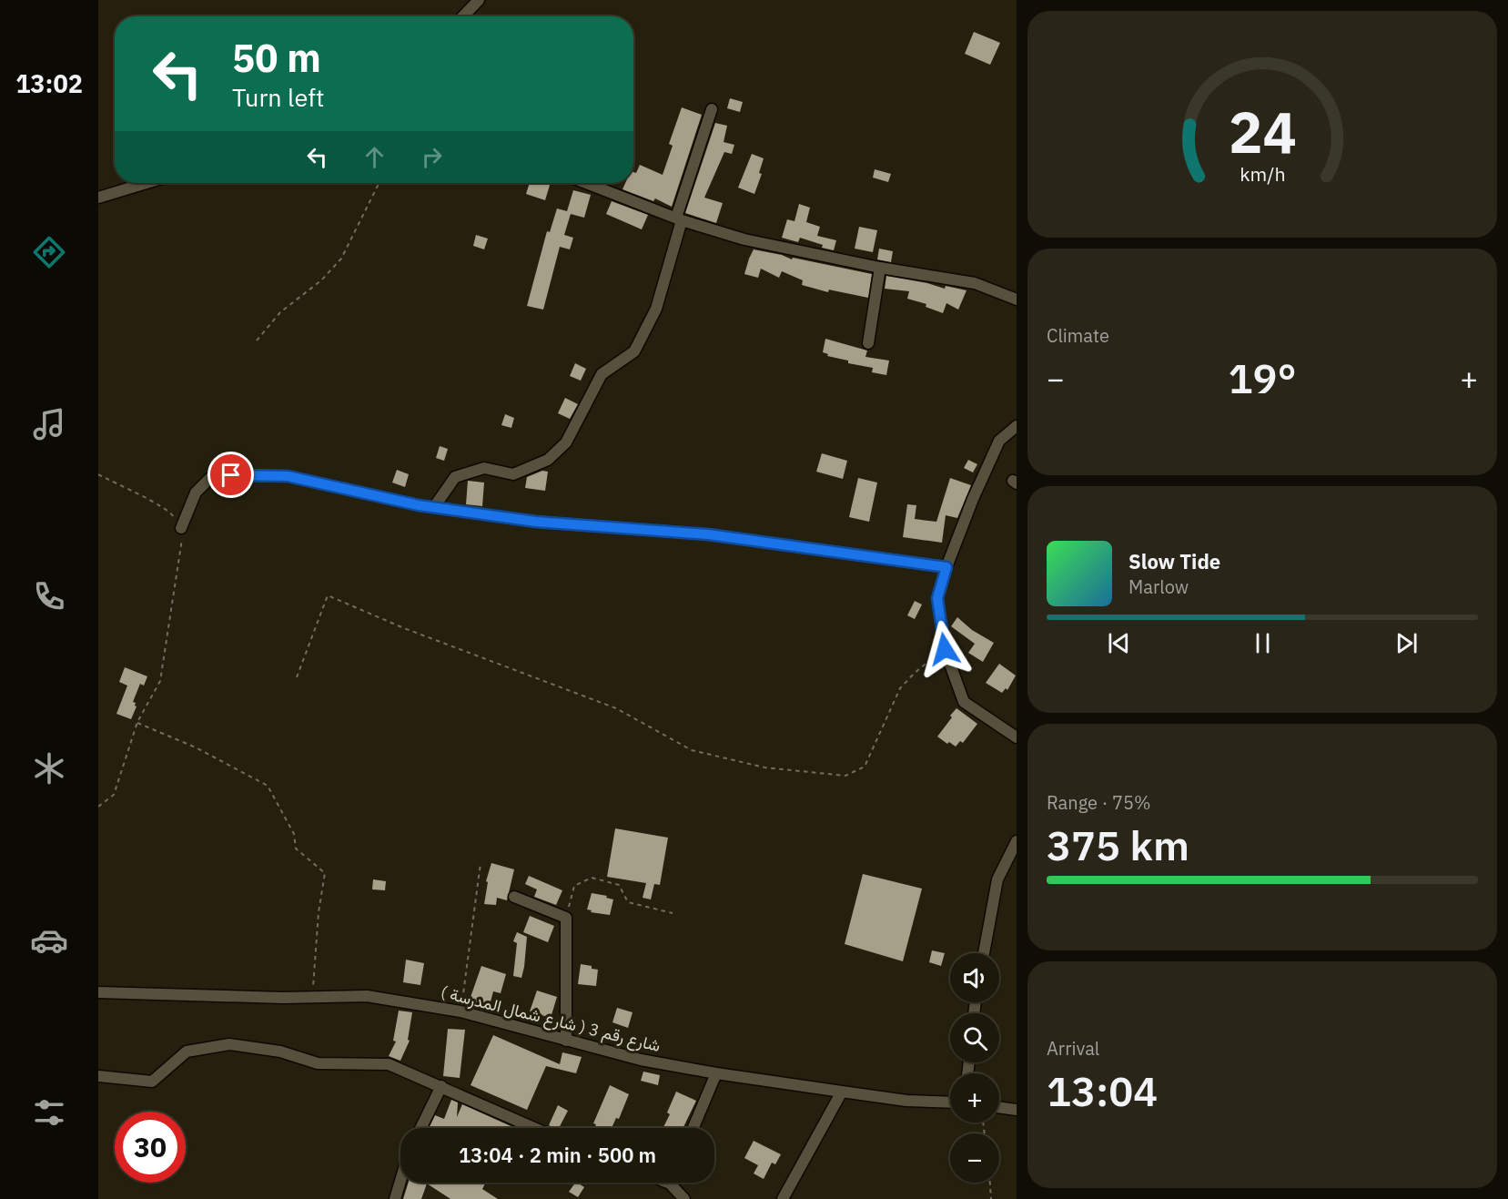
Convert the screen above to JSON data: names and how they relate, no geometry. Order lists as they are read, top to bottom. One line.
{"streets":{"street":["شارع رقم 3 ( شارع شمال المدرسة )"]},"page":{"tabs":"13:02","turn":["50 m","Turn left"],"tile":["Climate",["Range · 75%","375 km"],["Arrival","13:04"]],"heat":["−","19°","+"],"song":["Slow Tide","Marlow"],"map_buttons":["+","−"],"limit":"30","trip":"13:04 · 2 min · 500 m","gauge":["24","km/h"]}}
